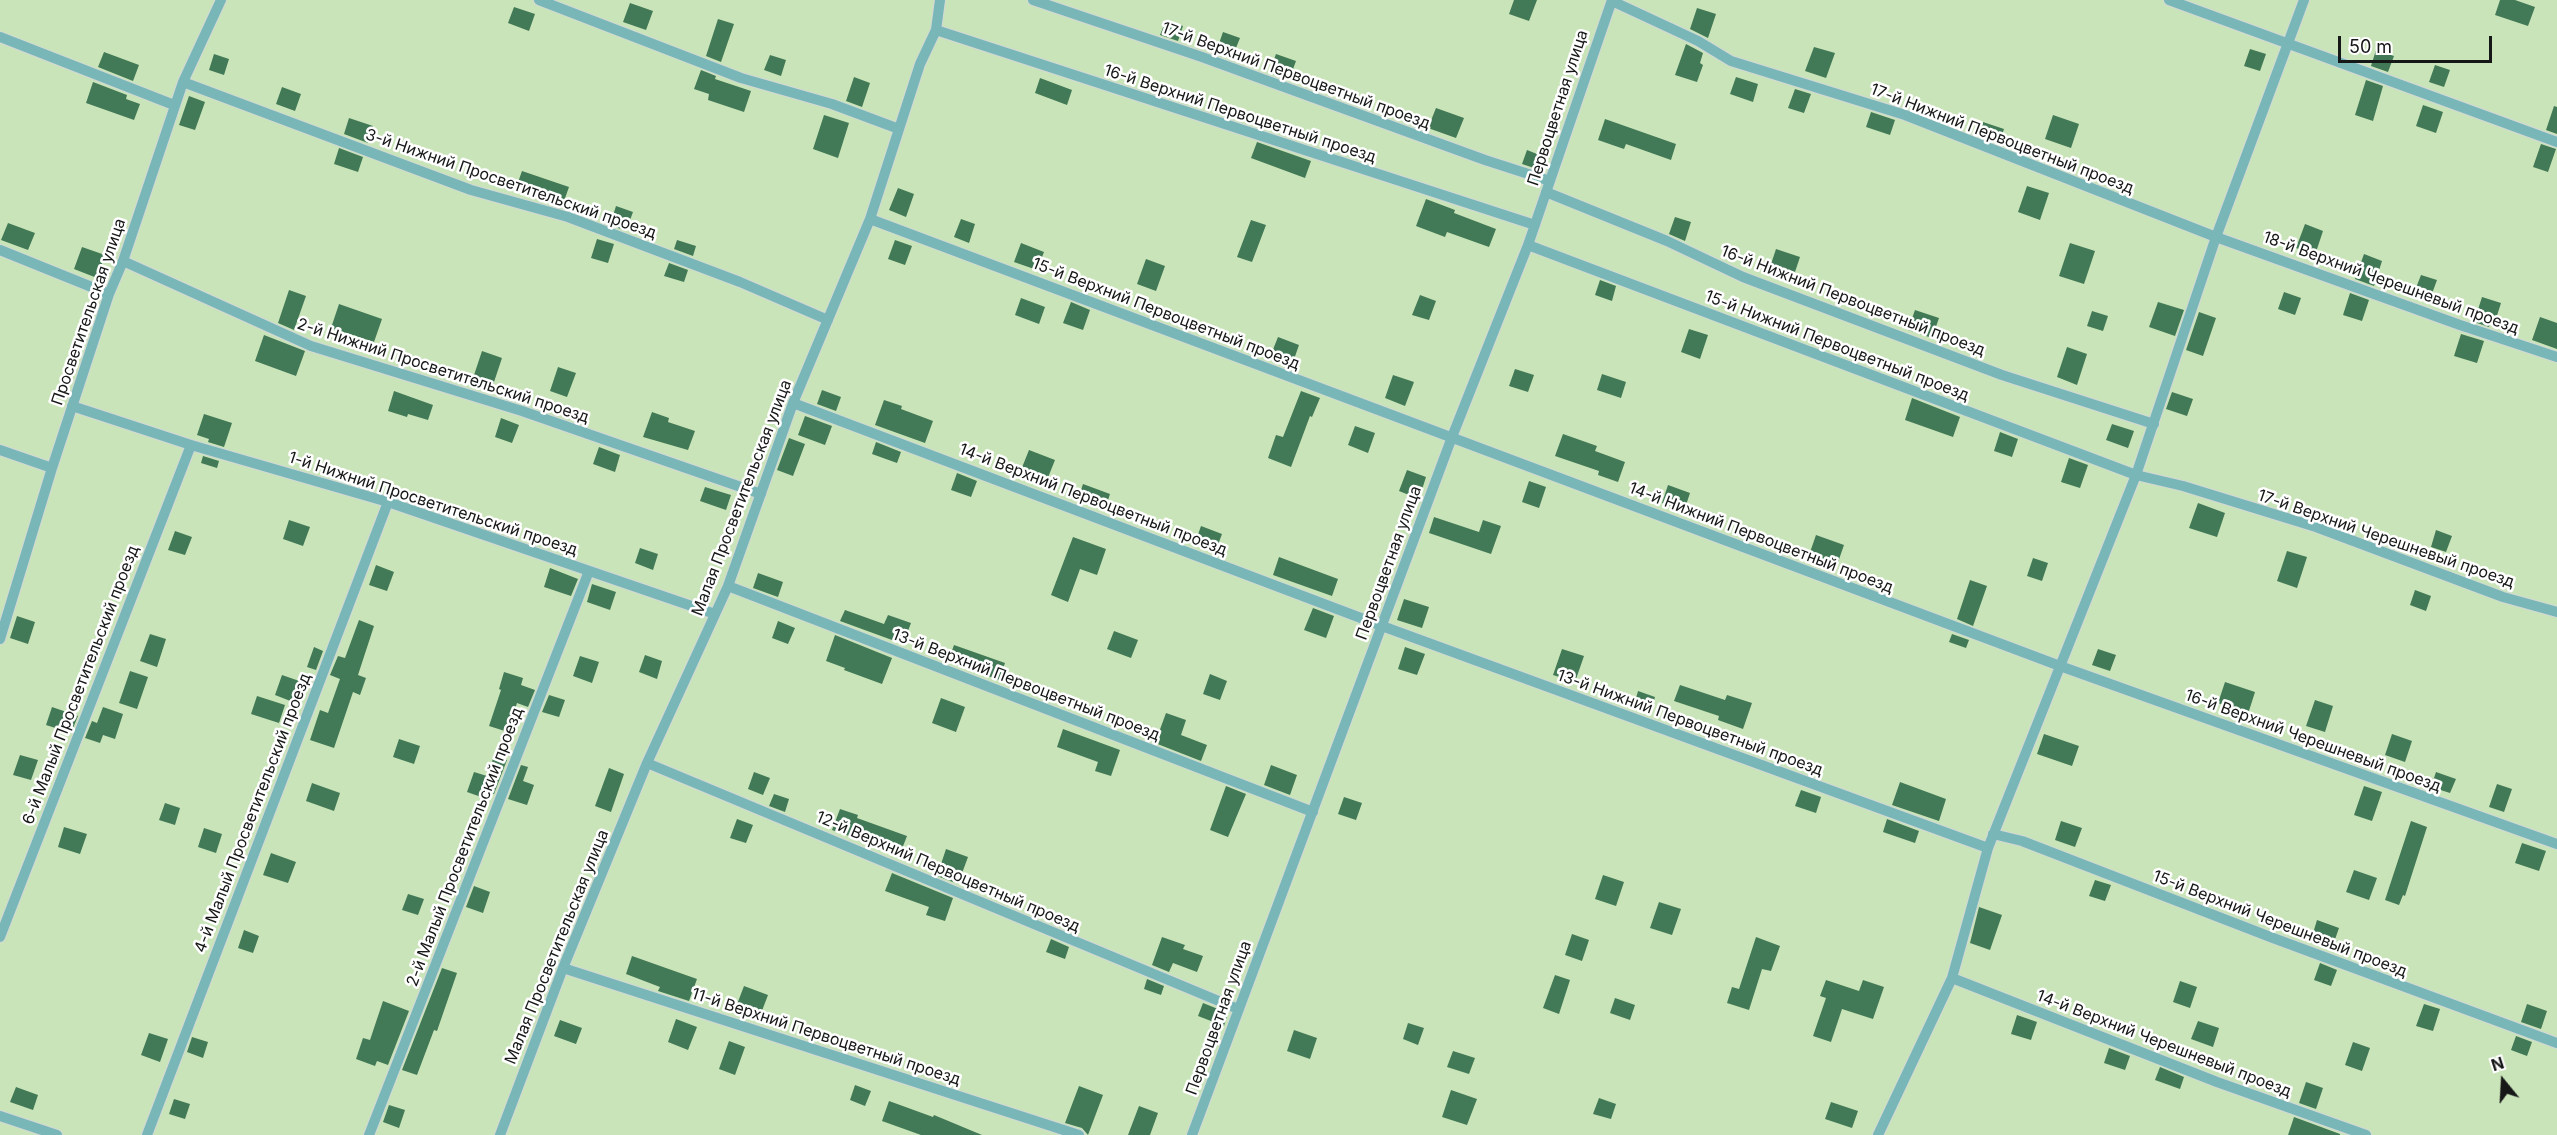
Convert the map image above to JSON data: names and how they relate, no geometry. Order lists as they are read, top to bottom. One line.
{"streets":{"lane":["17-й Верхний Первоцветный проезд","Первоцветная улица","16-й Верхний Первоцветный проезд","17-й Нижний Первоцветный проезд","3-й Нижний Просветительский проезд","18-й Верхний Черешневый проезд","16-й Нижний Первоцветный проезд","Просветительская улица","15-й Верхний Первоцветный проезд","15-й Нижний Первоцветный проезд","2-й Нижний Просветительский проезд","Малая Просветительская улица","14-й Верхний Первоцветный проезд","1-й Нижний Просветительский проезд","14-й Нижний Первоцветный проезд","17-й Верхний Черешневый проезд","6-й Малый Просветительский проезд","13-й Верхний Первоцветный проезд","13-й Нижний Первоцветный проезд","16-й Верхний Черешневый проезд","4-й Малый Просветительский проезд","2-й Малый Просветительский проезд","12-й Верхний Первоцветный проезд","15-й Верхний Черешневый проезд","11-й Верхний Первоцветный проезд","14-й Верхний Черешневый проезд"]},"crossings":[["17-й Верхний Первоцветный проезд","Первоцветная улица"],["Первоцветная улица","16-й Верхний Первоцветный проезд"],["Первоцветная улица","17-й Нижний Первоцветный проезд"],["Первоцветная улица","16-й Нижний Первоцветный проезд"],["Первоцветная улица","15-й Верхний Первоцветный проезд"],["Первоцветная улица","15-й Нижний Первоцветный проезд"],["Первоцветная улица","14-й Верхний Первоцветный проезд"],["Первоцветная улица","14-й Нижний Первоцветный проезд"],["Первоцветная улица","13-й Верхний Первоцветный проезд"],["Первоцветная улица","13-й Нижний Первоцветный проезд"],["Первоцветная улица","12-й Верхний Первоцветный проезд"],["16-й Верхний Первоцветный проезд","Малая Просветительская улица"],["17-й Нижний Первоцветный проезд","18-й Верхний Черешневый проезд"],["3-й Нижний Просветительский проезд","Просветительская улица"],["3-й Нижний Просветительский проезд","Малая Просветительская улица"],["Просветительская улица","2-й Нижний Просветительский проезд"],["Просветительская улица","1-й Нижний Просветительский проезд"],["15-й Верхний Первоцветный проезд","Малая Просветительская улица"],["15-й Верхний Первоцветный проезд","14-й Нижний Первоцветный проезд"],["15-й Нижний Первоцветный проезд","17-й Верхний Черешневый проезд"],["2-й Нижний Просветительский проезд","Малая Просветительская улица"],["Малая Просветительская улица","14-й Верхний Первоцветный проезд"],["Малая Просветительская улица","1-й Нижний Просветительский проезд"],["Малая Просветительская улица","13-й Верхний Первоцветный проезд"],["Малая Просветительская улица","12-й Верхний Первоцветный проезд"],["Малая Просветительская улица","11-й Верхний Первоцветный проезд"],["14-й Верхний Первоцветный проезд","13-й Нижний Первоцветный проезд"],["1-й Нижний Просветительский проезд","6-й Малый Просветительский проезд"],["1-й Нижний Просветительский проезд","4-й Малый Просветительский проезд"],["1-й Нижний Просветительский проезд","2-й Малый Просветительский проезд"],["14-й Нижний Первоцветный проезд","16-й Верхний Черешневый проезд"]],"scale_bar":"50 m","north":"top"}
